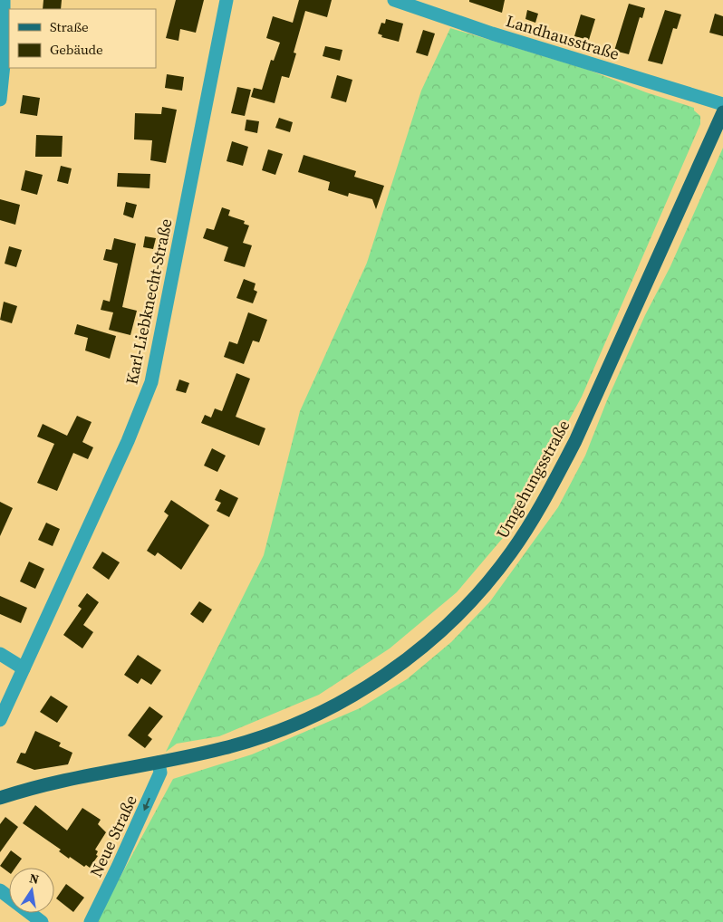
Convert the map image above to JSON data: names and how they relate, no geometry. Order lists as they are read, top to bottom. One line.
{"streets":{"main road":["Umgehungsstraße"],"street":["Landhausstraße","Karl-Liebknecht-Straße","Neue Straße"]},"crossings":[["Umgehungsstraße","Neue Straße"]],"one_way":["Neue Straße"],"legend":["Straße","Gebäude"],"north":"top"}
